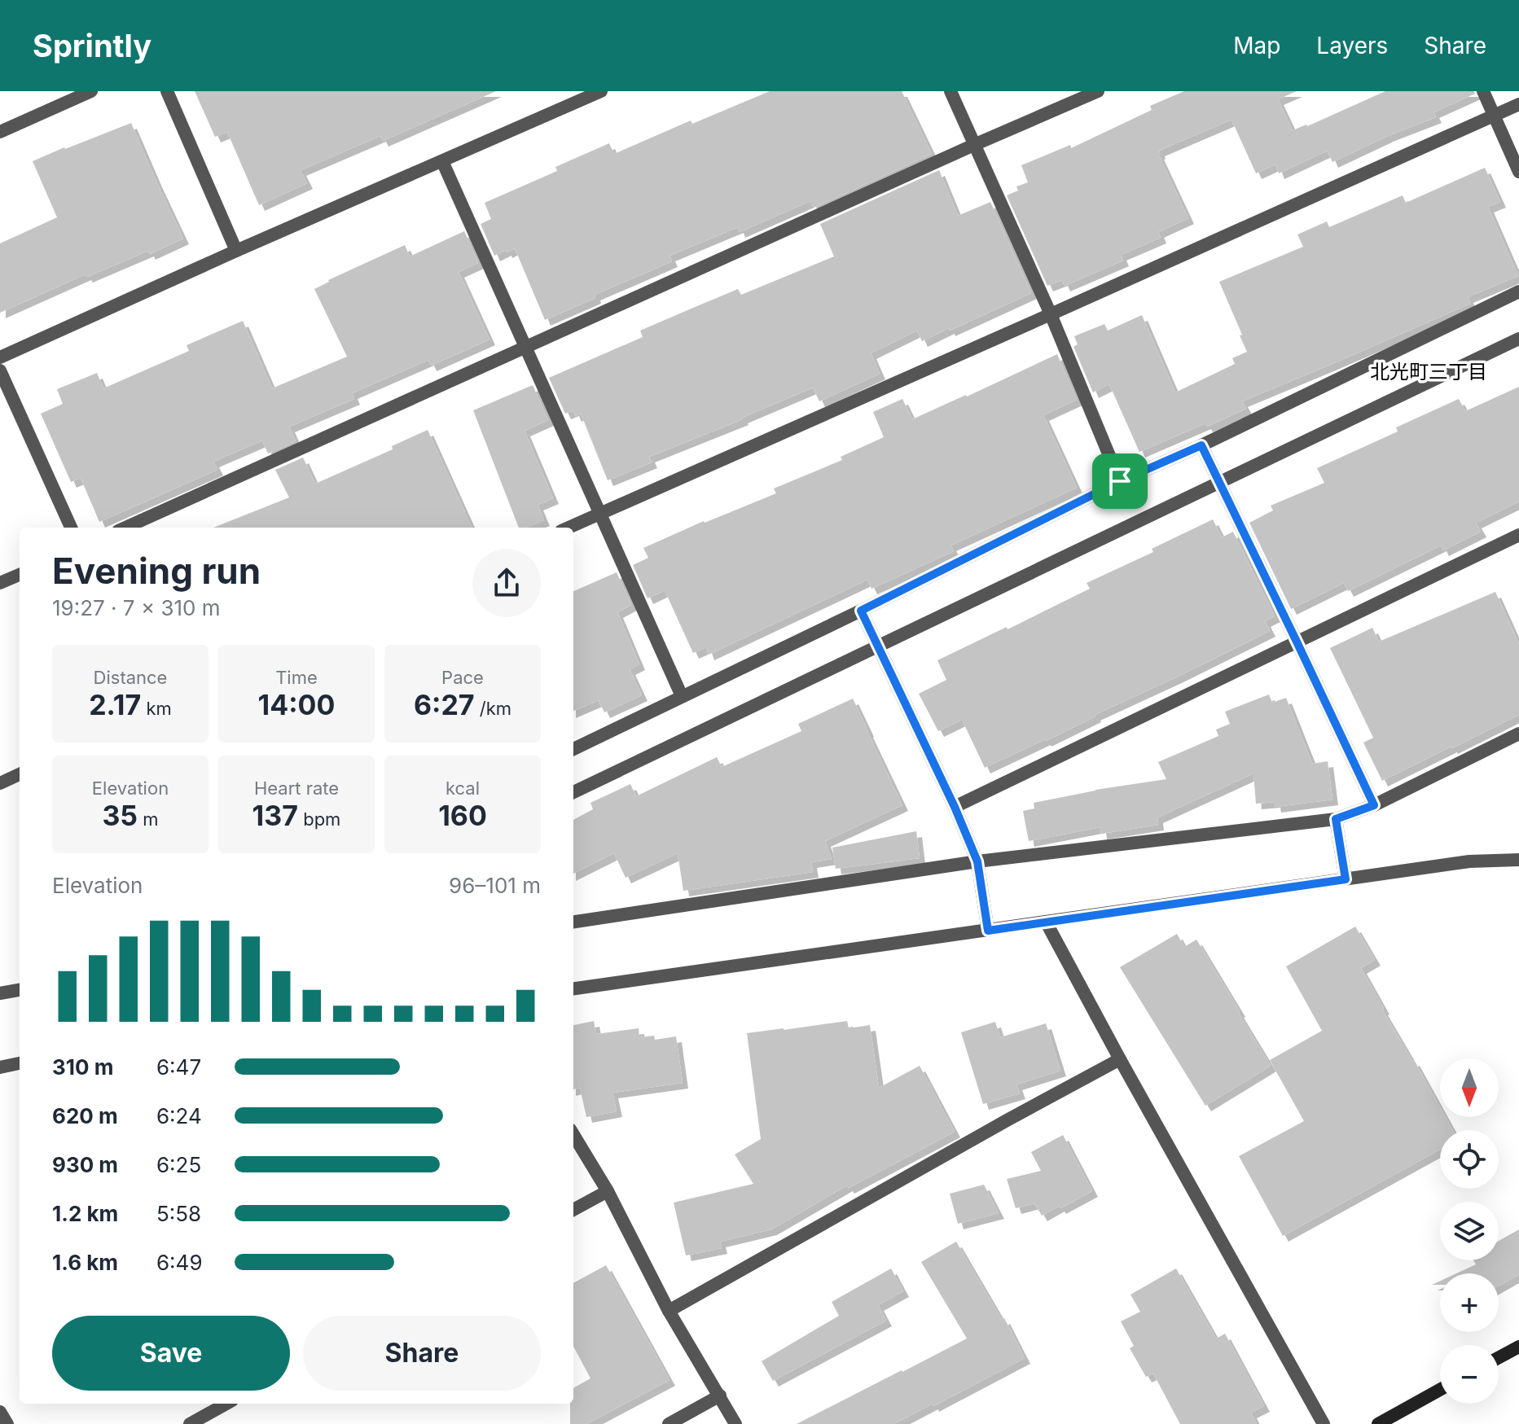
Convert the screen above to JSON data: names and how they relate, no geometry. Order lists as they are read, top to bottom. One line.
{"districts":["北光町三丁目"],"north":"bottom","page":{"header":"Sprintly","nav":["Map","Layers","Share"],"heading":["Evening run","19:27 · 7 × 310 m"],"stats":[["Distance","2.17 km"],["Time","14:00"],["Pace","6:27 /km"],["Elevation","35 m"],["Heart rate","137 bpm"],["kcal","160"]],"chart":["Elevation","96–101 m"],"list":[{"name":"310 m","note":"6:47"},{"name":"620 m","note":"6:24"},{"name":"930 m","note":"6:25"},{"name":"1.2 km","note":"5:58"},{"name":"1.6 km","note":"6:49"}],"map_buttons":["+","−"],"buttons":["Save","Share"]}}
